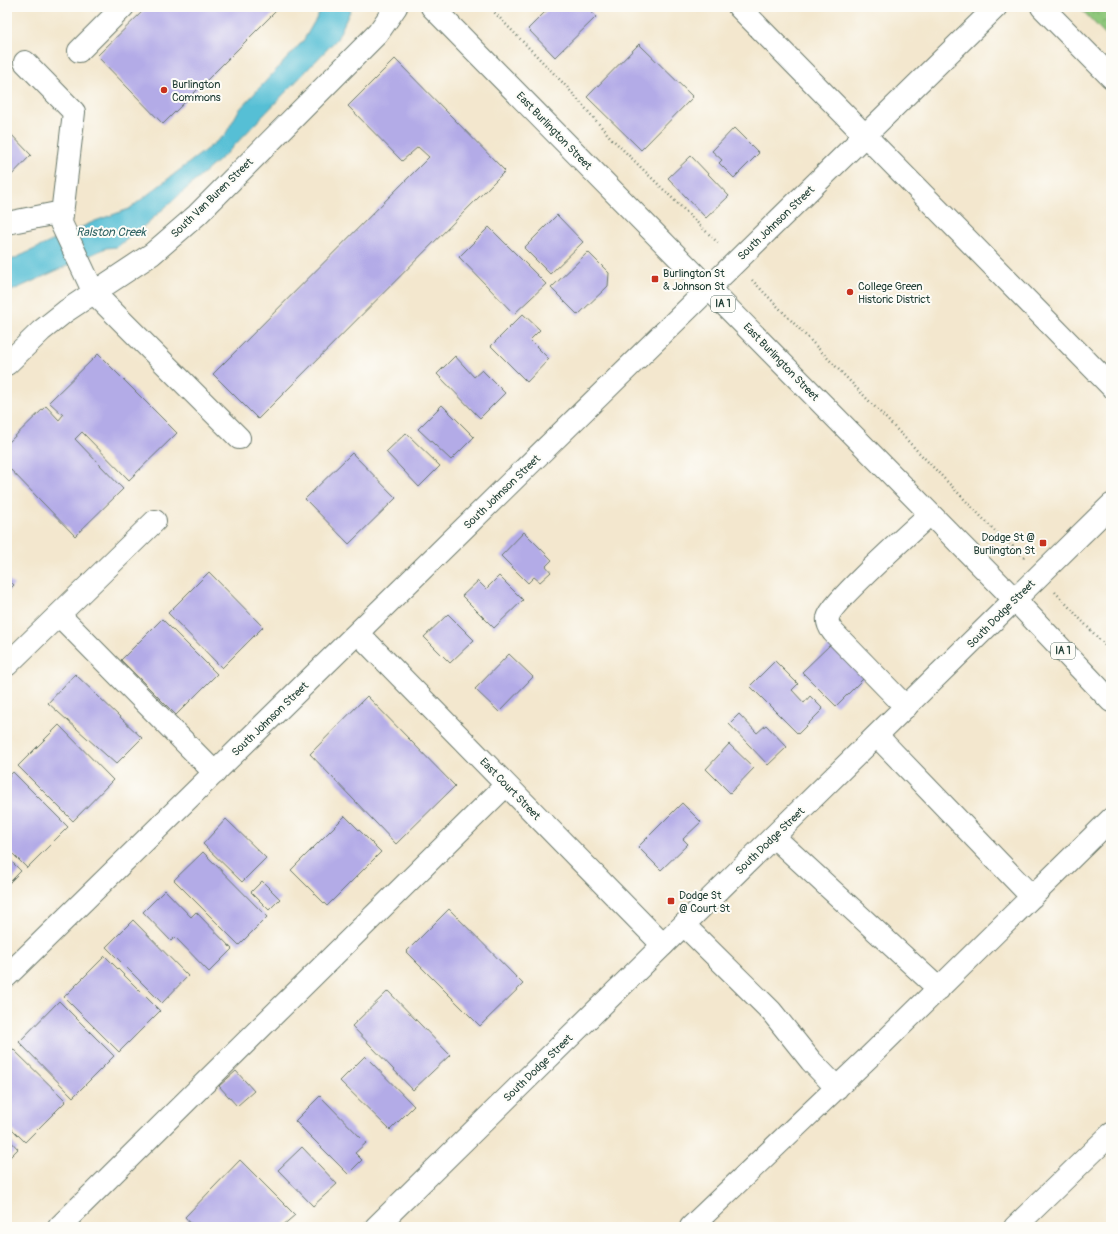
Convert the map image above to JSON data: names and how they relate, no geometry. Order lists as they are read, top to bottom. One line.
{"streets":{"street":["East Burlington Street","South Van Buren Street","South Johnson Street","IA 1","South Dodge Street","East Court Street"]},"crossings":[["East Burlington Street","South Johnson Street"],["East Burlington Street","South Dodge Street"],["South Johnson Street","East Court Street"],["South Dodge Street","East Court Street"]],"water":["Ralston Creek"],"places":{"other":["Burlington Commons","College Green Historic District"],"transit":["Burlington St & Johnson St","Dodge St @ Burlington St","Dodge St @ Court St"]}}
